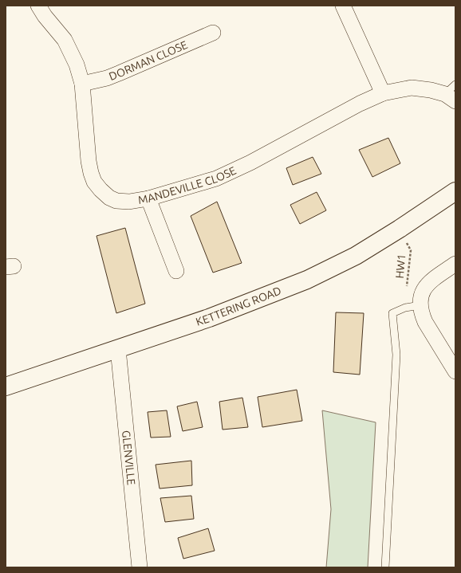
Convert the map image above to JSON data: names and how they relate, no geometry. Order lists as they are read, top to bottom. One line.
{"streets":{"main road":["KETTERING ROAD"],"street":["DORMAN CLOSE","MANDEVILLE CLOSE","GLENVILLE"],"path":["HW1"]},"crossings":[["DORMAN CLOSE","MANDEVILLE CLOSE"],["HW1","KETTERING ROAD"],["KETTERING ROAD","GLENVILLE"]]}
